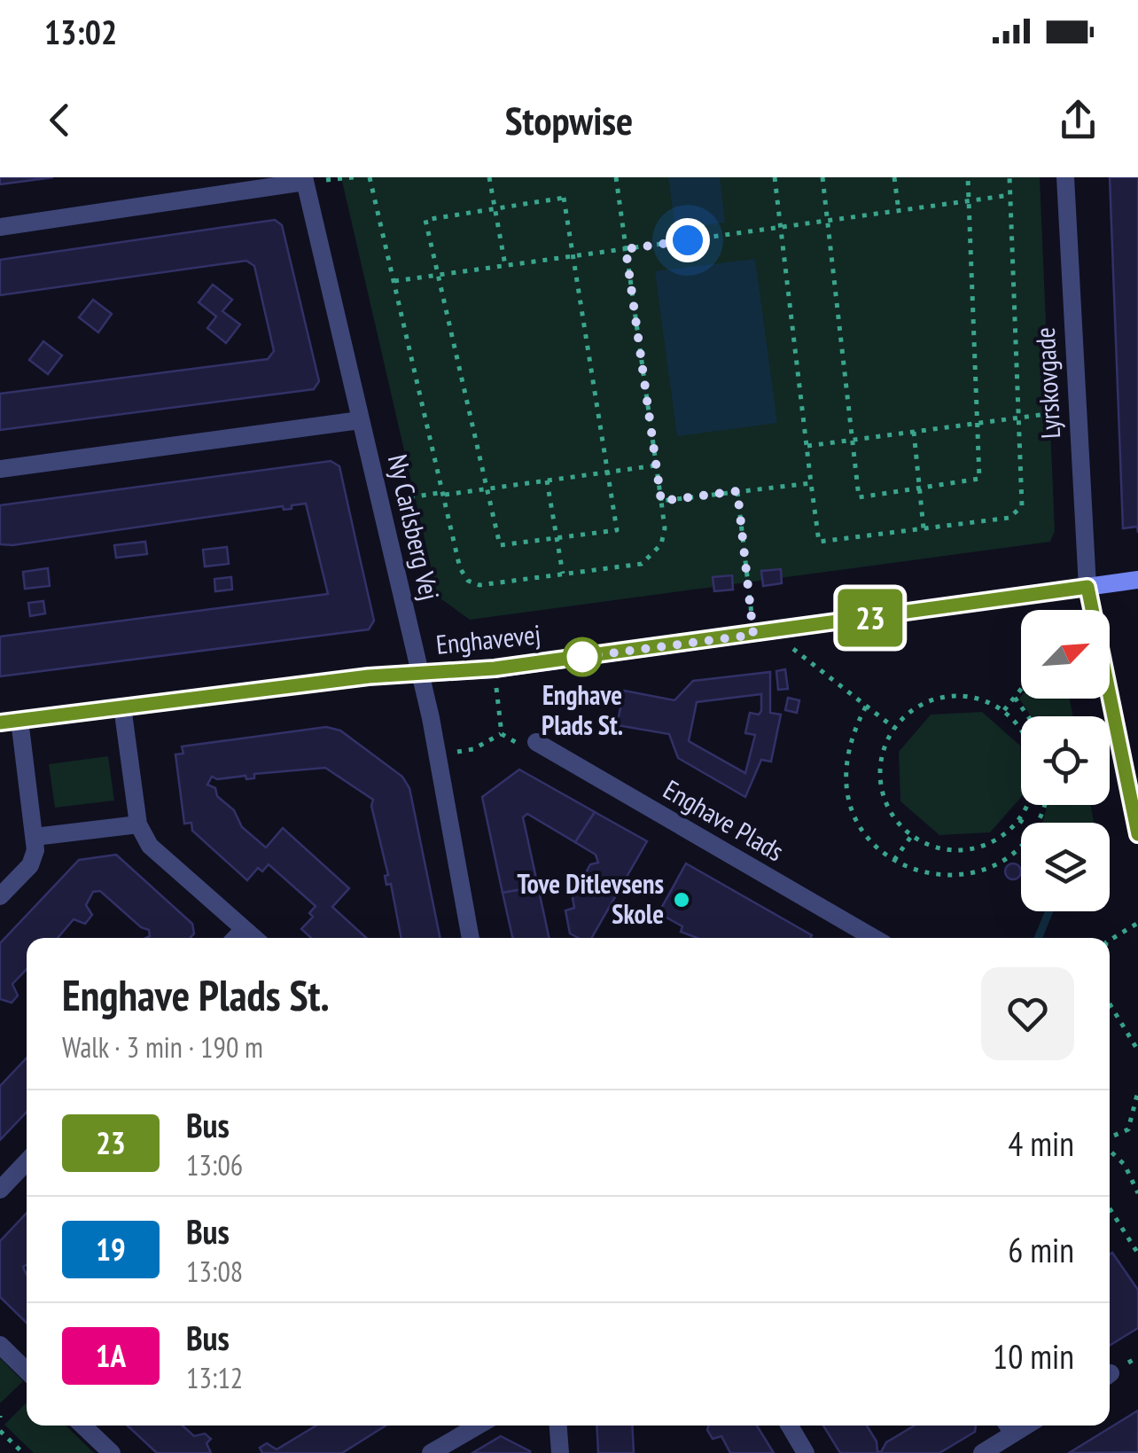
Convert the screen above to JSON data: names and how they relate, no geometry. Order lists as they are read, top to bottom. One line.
{"streets":{"street":["Lyrskovgade","Ny Carlsberg Vej","Enghavevej","Enghave Plads"]},"crossings":[["Lyrskovgade","Enghavevej"],["Ny Carlsberg Vej","Enghavevej"]],"places":["Enghave Plads St.","Tove Ditlevsens Skole"],"lines":["bus line 23"],"north":"top right","page":{"status":"13:02","header":"Stopwise","on_map":"23","heading":["Enghave Plads St.","Walk · 3 min · 190 m"],"list":[{"mark":"23","name":"Bus","note":"13:06","value":"4 min"},{"mark":"19","name":"Bus","note":"13:08","value":"6 min"},{"mark":"1A","name":"Bus","note":"13:12","value":"10 min"}]}}
